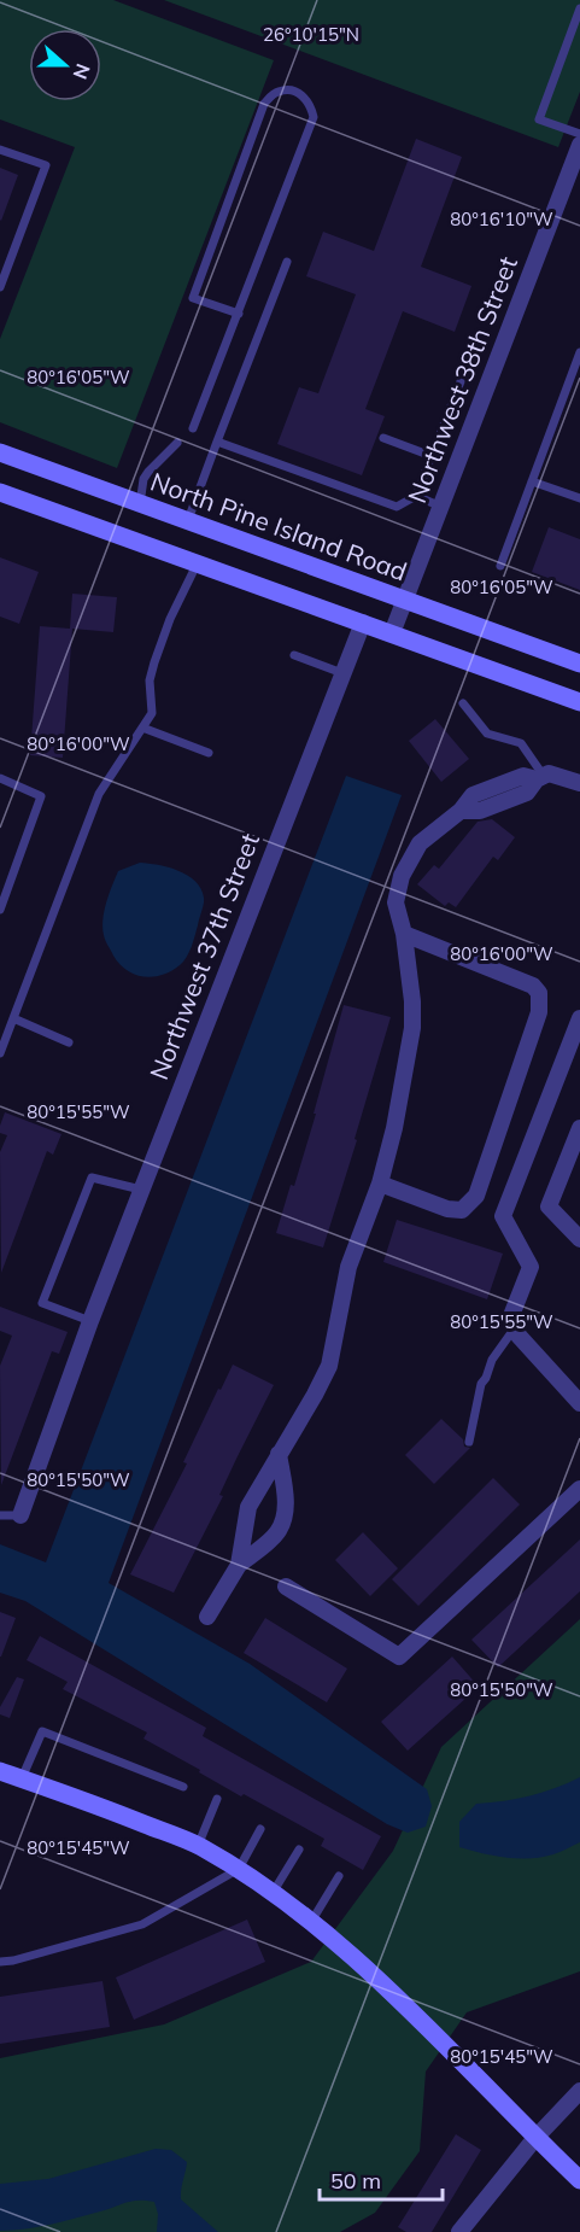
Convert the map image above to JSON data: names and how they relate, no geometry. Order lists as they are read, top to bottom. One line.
{"streets":{"main road":["North Pine Island Road"],"street":["Northwest 38th Street","Northwest 37th Street"]},"crossings":[["Northwest 38th Street","North Pine Island Road"]],"scale_bar":"50 m","north":"right","coordinates":["26°10'15\"N","80°16'10\"W","80°16'05\"W","80°16'00\"W","80°15'55\"W","80°15'50\"W","80°15'45\"W"]}
